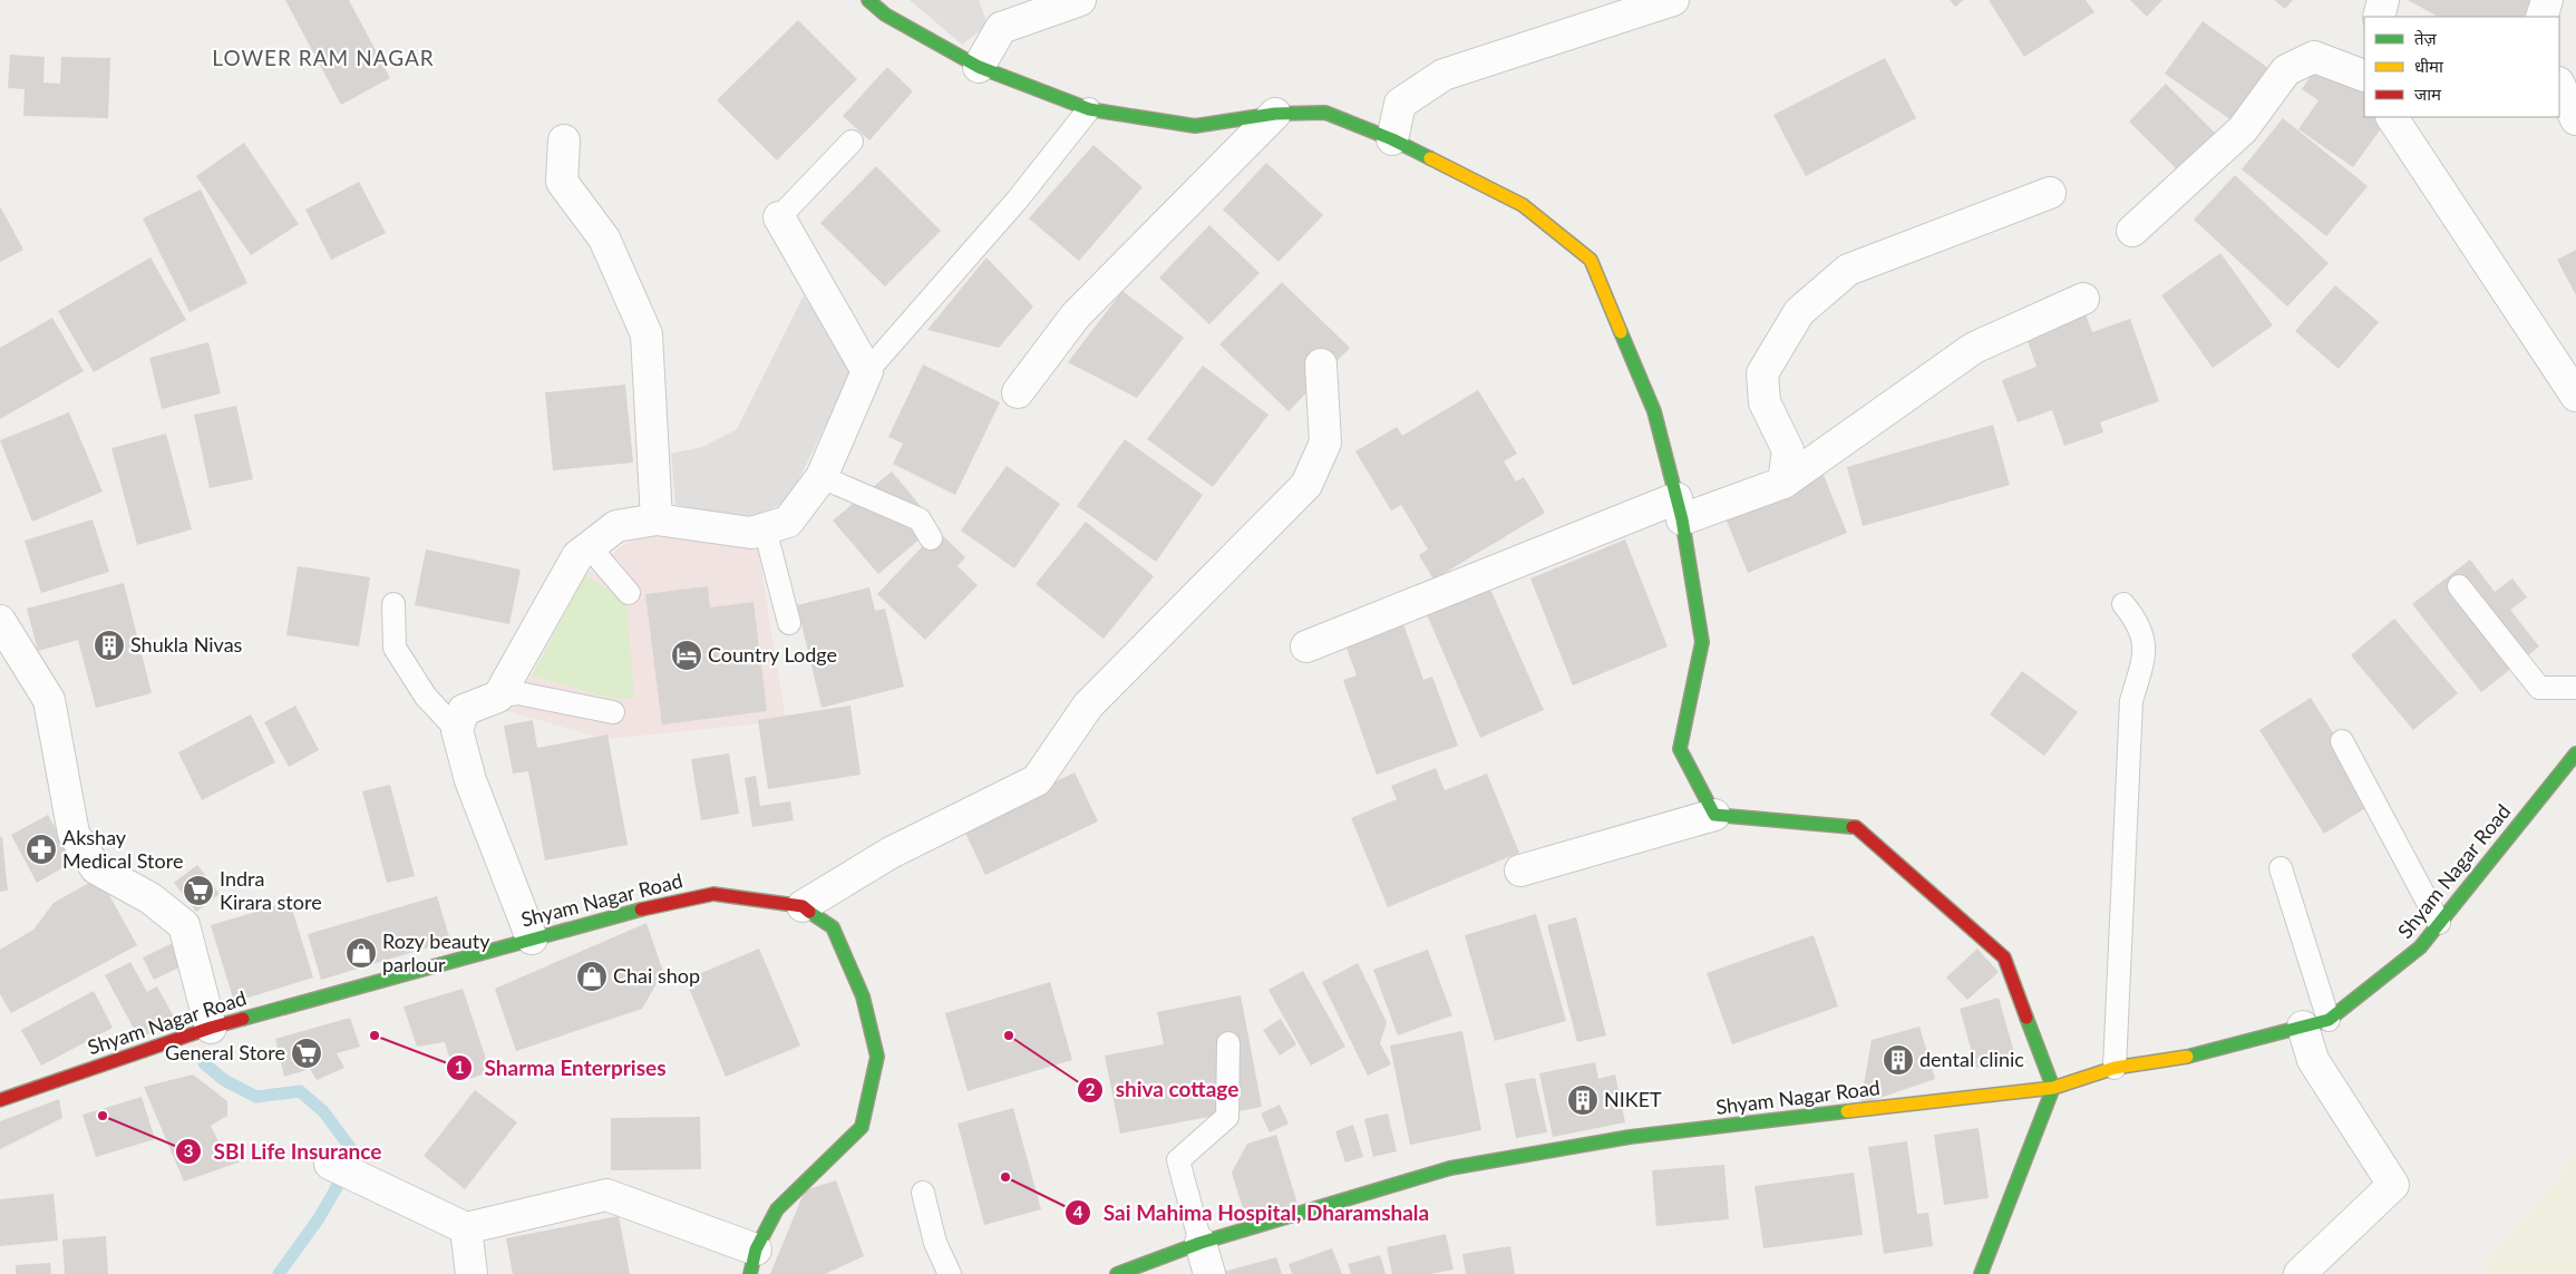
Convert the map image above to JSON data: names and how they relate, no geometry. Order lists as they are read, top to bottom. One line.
{"streets":{"street":["Shyam Nagar Road"]},"districts":["LOWER RAM NAGAR"],"places":{"building":["Shukla Nivas","dental clinic","NIKET"],"hotel":["Country Lodge"],"pharmacy":["Akshay Medical Store"],"supermarket":["Indra Kirara store","General Store"],"shop":["Rozy beauty parlour","Chai shop"],"other":["Sharma Enterprises","shiva cottage","SBI Life Insurance","Sai Mahima Hospital, Dharamshala"]},"legend":["तेज़","धीमा","जाम"]}
